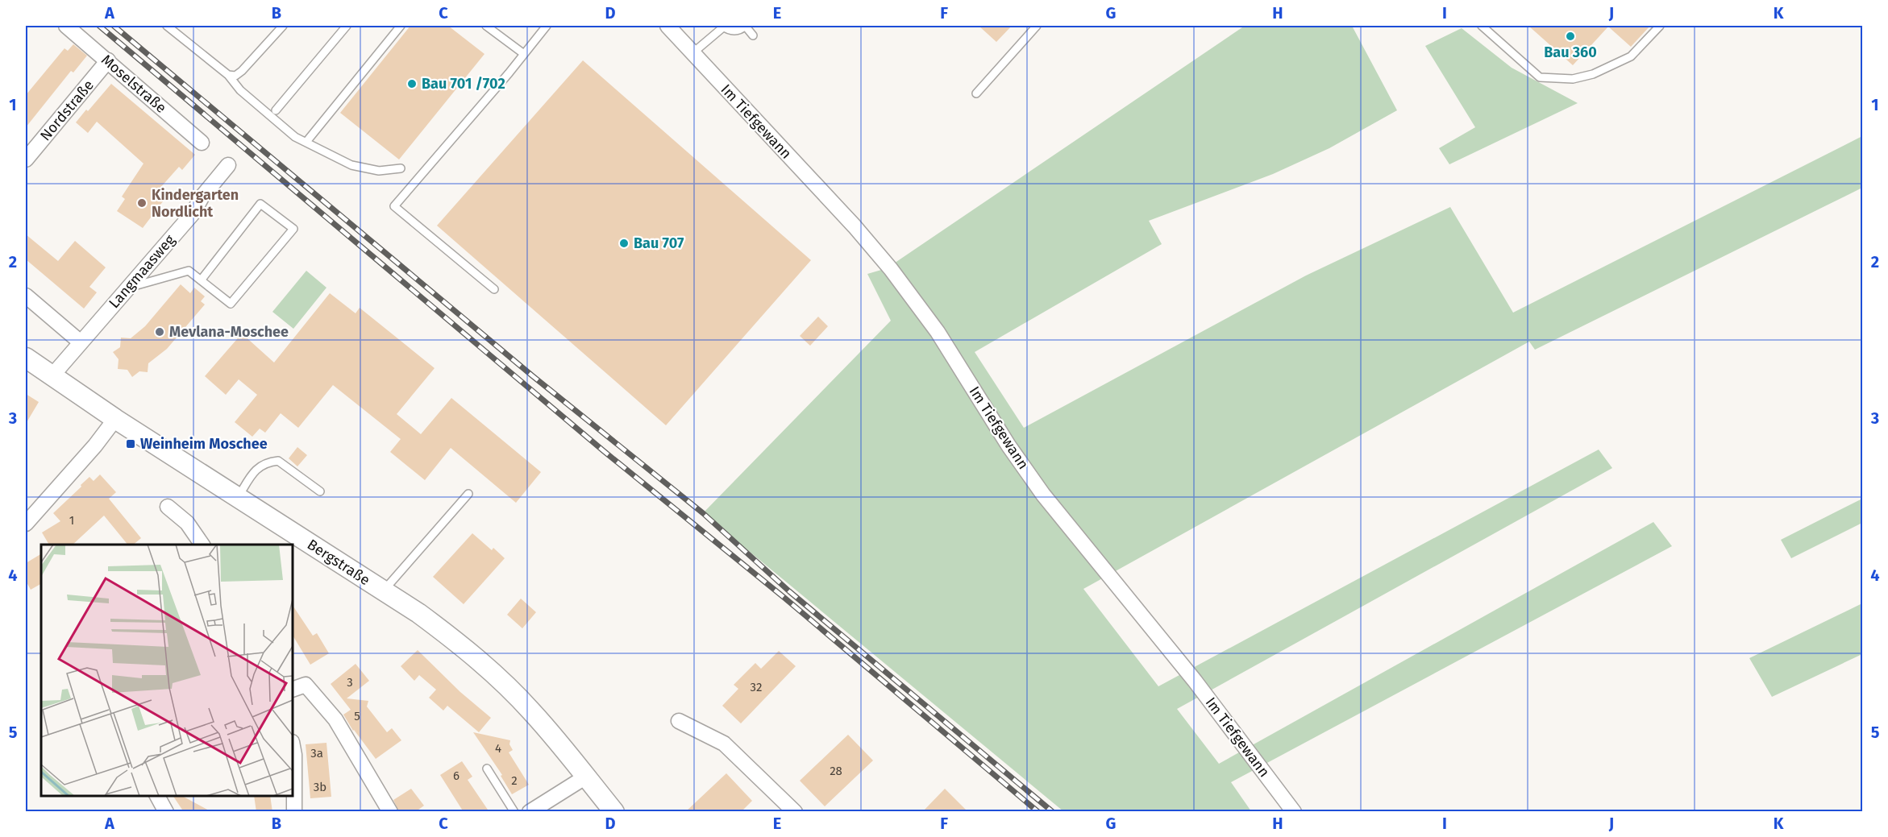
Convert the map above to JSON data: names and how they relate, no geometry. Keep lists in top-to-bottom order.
{
  "streets": {
    "main road": ["Bergstraße"],
    "street": [
      "Moselstraße",
      "Nordstraße",
      "Im Tiefgewann",
      "Langmaasweg"
    ]
  },
  "crossings": [
    ["Moselstraße", "Nordstraße"],
    ["Langmaasweg", "Bergstraße"]
  ],
  "places": {
    "other": [
      "Bau 360",
      "Bau 701 /702",
      "Kindergarten Nordlicht",
      "Bau 707",
      "Mevlana-Moschee"
    ],
    "transit": ["Weinheim Moschee"]
  },
  "house_numbers": [
    "1",
    "3",
    "32",
    "5",
    "4",
    "3a",
    "28",
    "6",
    "2",
    "3b"
  ],
  "grid": {
    "columns": [
      "A",
      "B",
      "C",
      "D",
      "E",
      "F",
      "G",
      "H",
      "I",
      "J",
      "K"
    ],
    "rows": [
      "1",
      "2",
      "3",
      "4",
      "5"
    ]
  }
}
